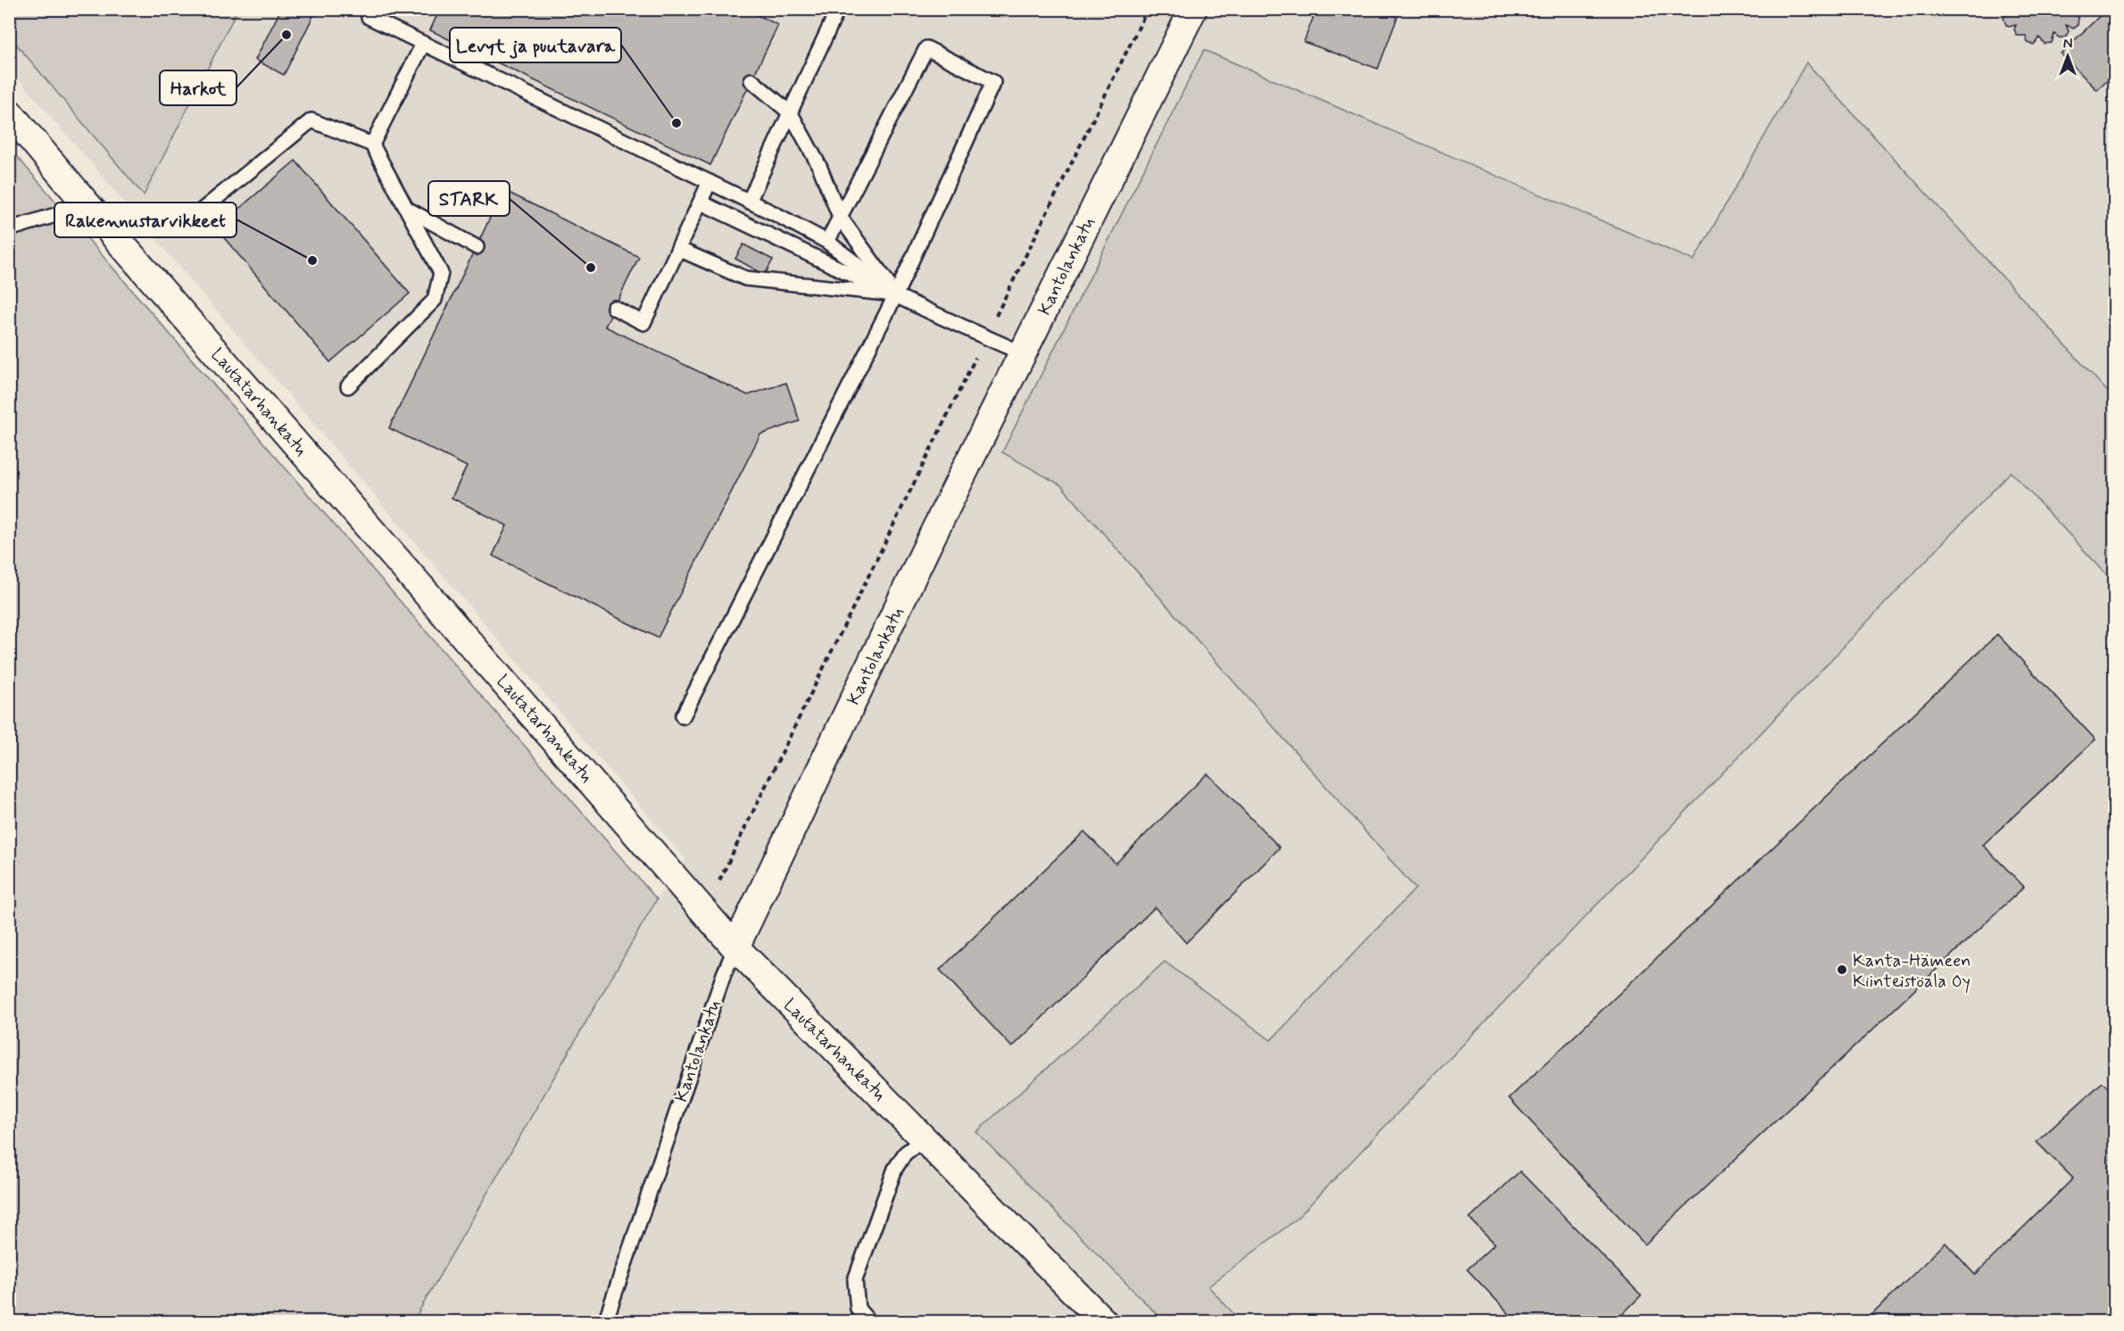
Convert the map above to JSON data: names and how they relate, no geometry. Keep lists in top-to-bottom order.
{
  "streets": {
    "street": ["Kantolankatu", "Lautatarhankatu"]
  },
  "crossings": [
    ["Kantolankatu", "Lautatarhankatu"]
  ],
  "places": [
    "Harkot",
    "Levyt ja puutavara",
    "Rakennustarvikkeet",
    "STARK",
    "Kanta-Hämeen Kiinteistöala Oy"
  ],
  "north": "top"
}
